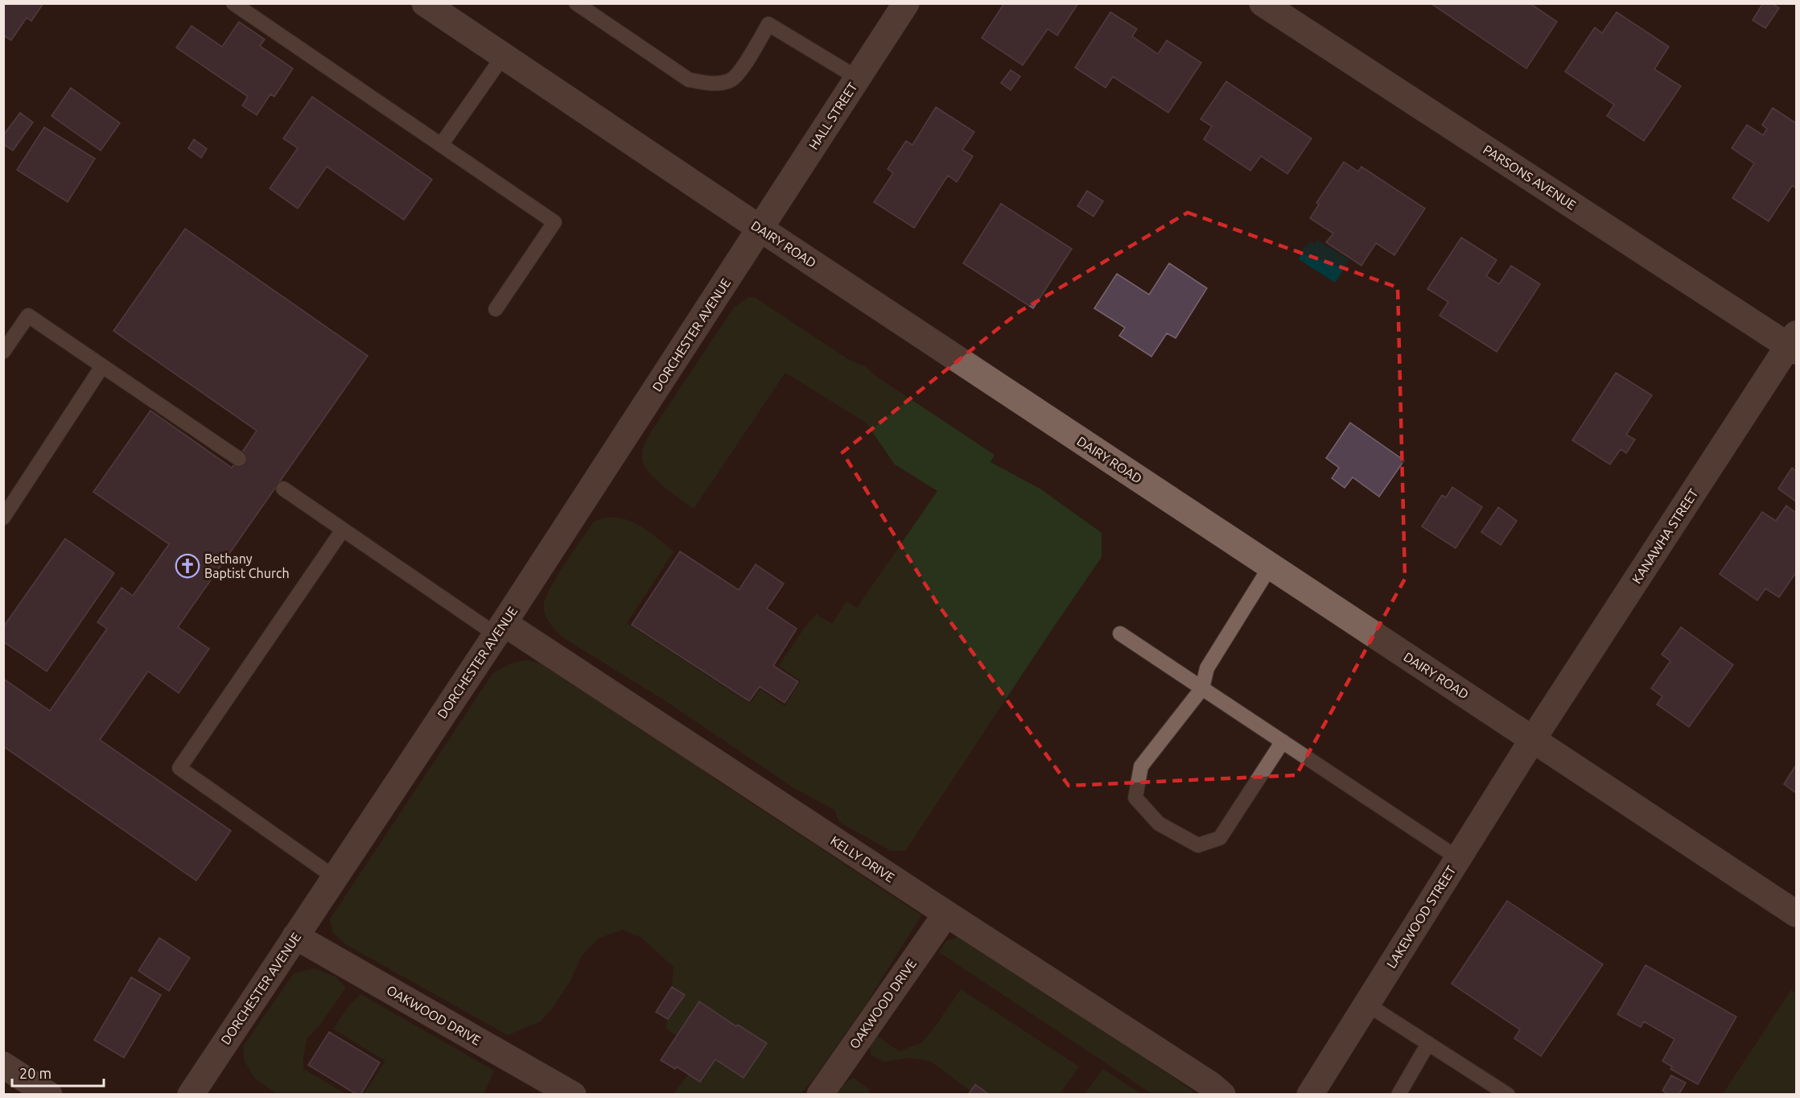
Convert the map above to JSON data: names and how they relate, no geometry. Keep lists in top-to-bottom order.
{
  "streets": {
    "street": [
      "HALL STREET",
      "PARSONS AVENUE",
      "DAIRY ROAD",
      "DORCHESTER AVENUE",
      "KANAWHA STREET",
      "KELLY DRIVE",
      "LAKEWOOD STREET",
      "OAKWOOD DRIVE"
    ]
  },
  "crossings": [
    ["HALL STREET", "DAIRY ROAD"],
    ["HALL STREET", "DORCHESTER AVENUE"],
    ["PARSONS AVENUE", "KANAWHA STREET"],
    ["DAIRY ROAD", "DORCHESTER AVENUE"],
    ["DAIRY ROAD", "KANAWHA STREET"],
    ["DAIRY ROAD", "LAKEWOOD STREET"],
    ["DORCHESTER AVENUE", "KELLY DRIVE"],
    ["DORCHESTER AVENUE", "OAKWOOD DRIVE"],
    ["KANAWHA STREET", "LAKEWOOD STREET"],
    ["KELLY DRIVE", "OAKWOOD DRIVE"]
  ],
  "places": {
    "church": ["Bethany Baptist Church"]
  },
  "scale_bar": "20 m"
}
